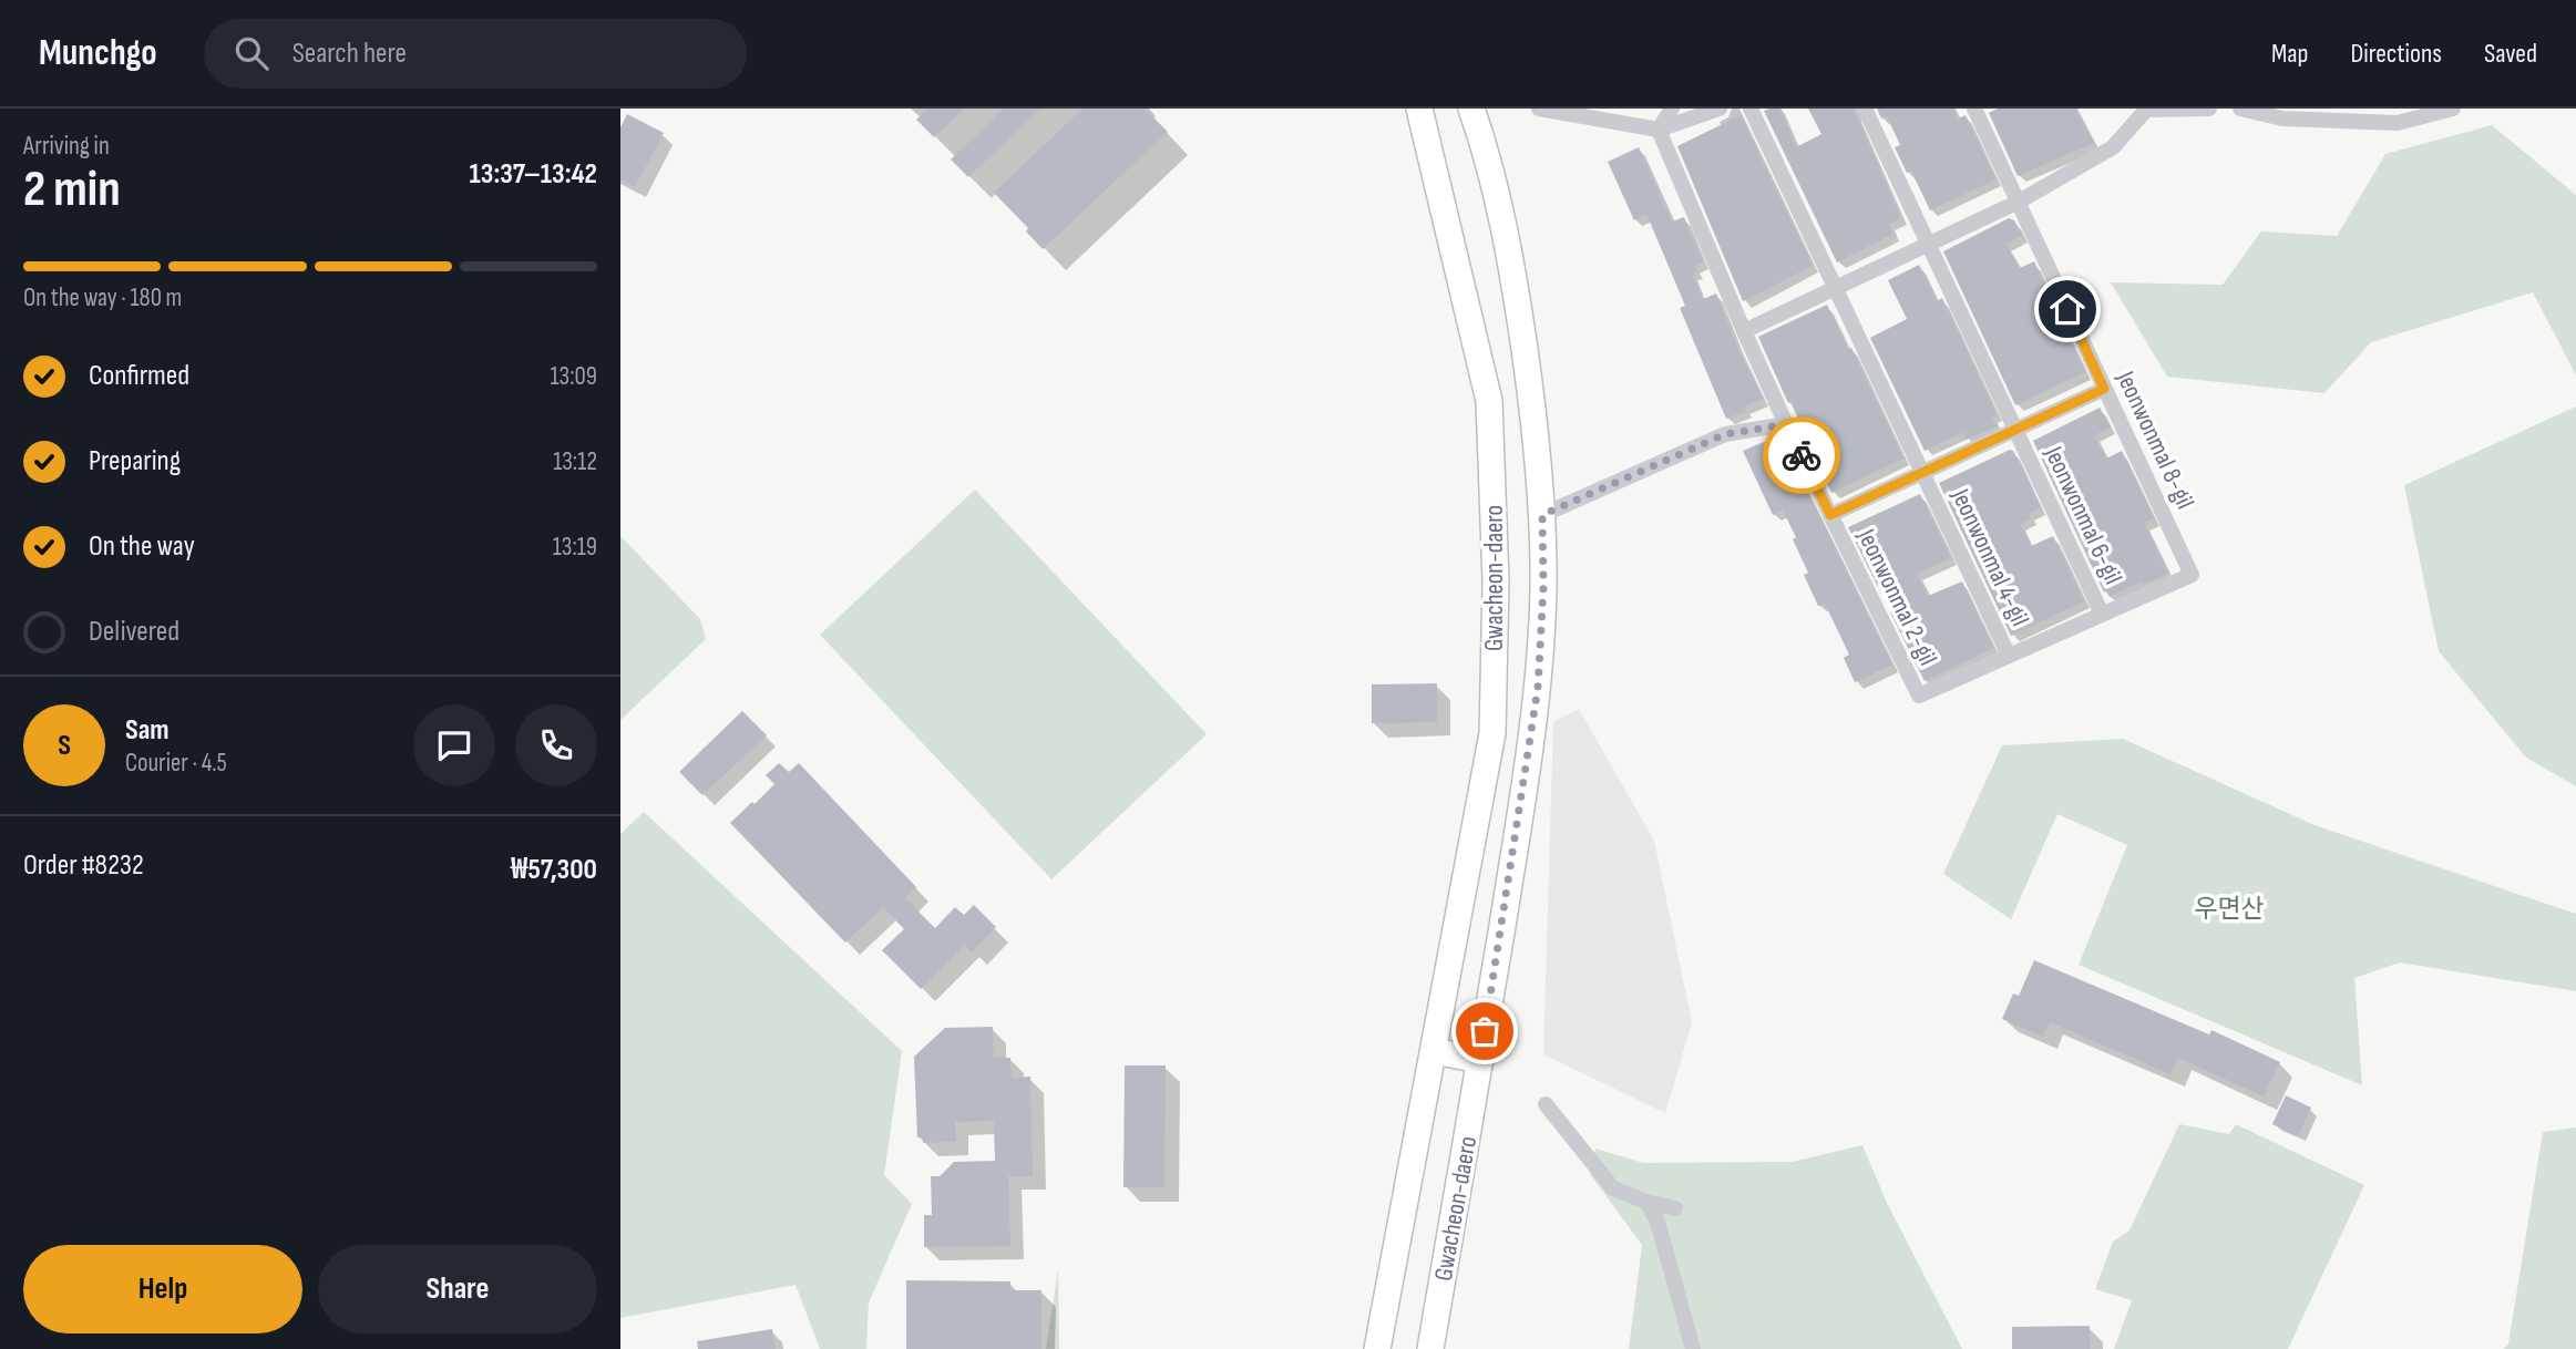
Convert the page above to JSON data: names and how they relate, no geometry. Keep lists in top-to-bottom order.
{
  "streets": {
    "main road": ["Gwacheon-daero"],
    "street": [
      "Jeonwonmal 8-gil",
      "Jeonwonmal 6-gil",
      "Jeonwonmal 4-gil",
      "Jeonwonmal 2-gil"
    ]
  },
  "crossings": [
    ["Jeonwonmal 8-gil", "Jeonwonmal 6-gil"],
    ["Jeonwonmal 6-gil", "Jeonwonmal 4-gil"],
    ["Jeonwonmal 4-gil", "Jeonwonmal 2-gil"],
    ["Gwacheon-daero", "Jeonwonmal 2-gil"]
  ],
  "parks": ["우면산"],
  "page": {
    "header": "Munchgo",
    "search": "Search here",
    "nav": ["Map", "Directions", "Saved"],
    "heading": ["2 min", "Arriving in", "13:37–13:42"],
    "panel": [
      "Sam",
      "Courier · 4.5",
      "Order #8232",
      "₩57,300"
    ],
    "bar": "On the way · 180 m",
    "list": [
      ["Confirmed", "13:09"],
      ["Preparing", "13:12"],
      ["On the way", "13:19"],
      "Delivered"
    ],
    "round": "S",
    "buttons": ["Help", "Share"]
  }
}
